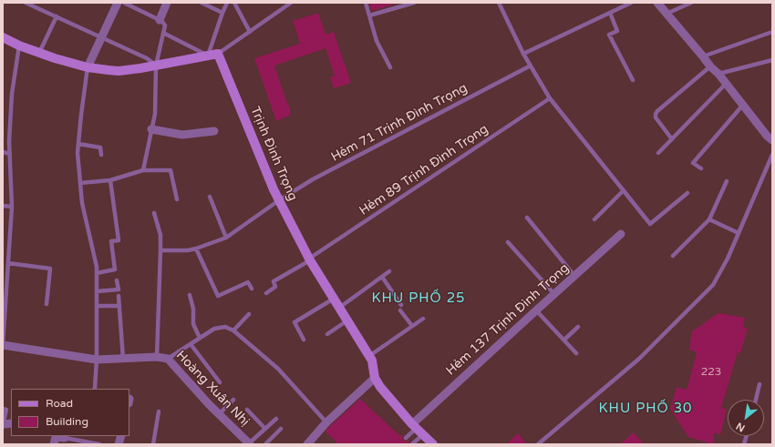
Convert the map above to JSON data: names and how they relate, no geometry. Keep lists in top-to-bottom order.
{
  "streets": {
    "street": ["Trịnh Đình Trọng", "Hẻm 137 Trịnh Đình Trọng", "Hoàng Xuân Nhị"],
    "lane": ["Hẻm 71 Trịnh Đình Trọng", "Hẻm 89 Trịnh Đình Trọng"]
  },
  "crossings": [
    ["Hẻm 71 Trịnh Đình Trọng", "Trịnh Đình Trọng"],
    ["Trịnh Đình Trọng", "Hẻm 89 Trịnh Đình Trọng"],
    ["Trịnh Đình Trọng", "Hẻm 137 Trịnh Đình Trọng"]
  ],
  "districts": ["KHU PHỐ 25", "KHU PHỐ 30"],
  "house_numbers": ["223"],
  "legend": ["Road", "Building"],
  "north": "bottom left"
}
